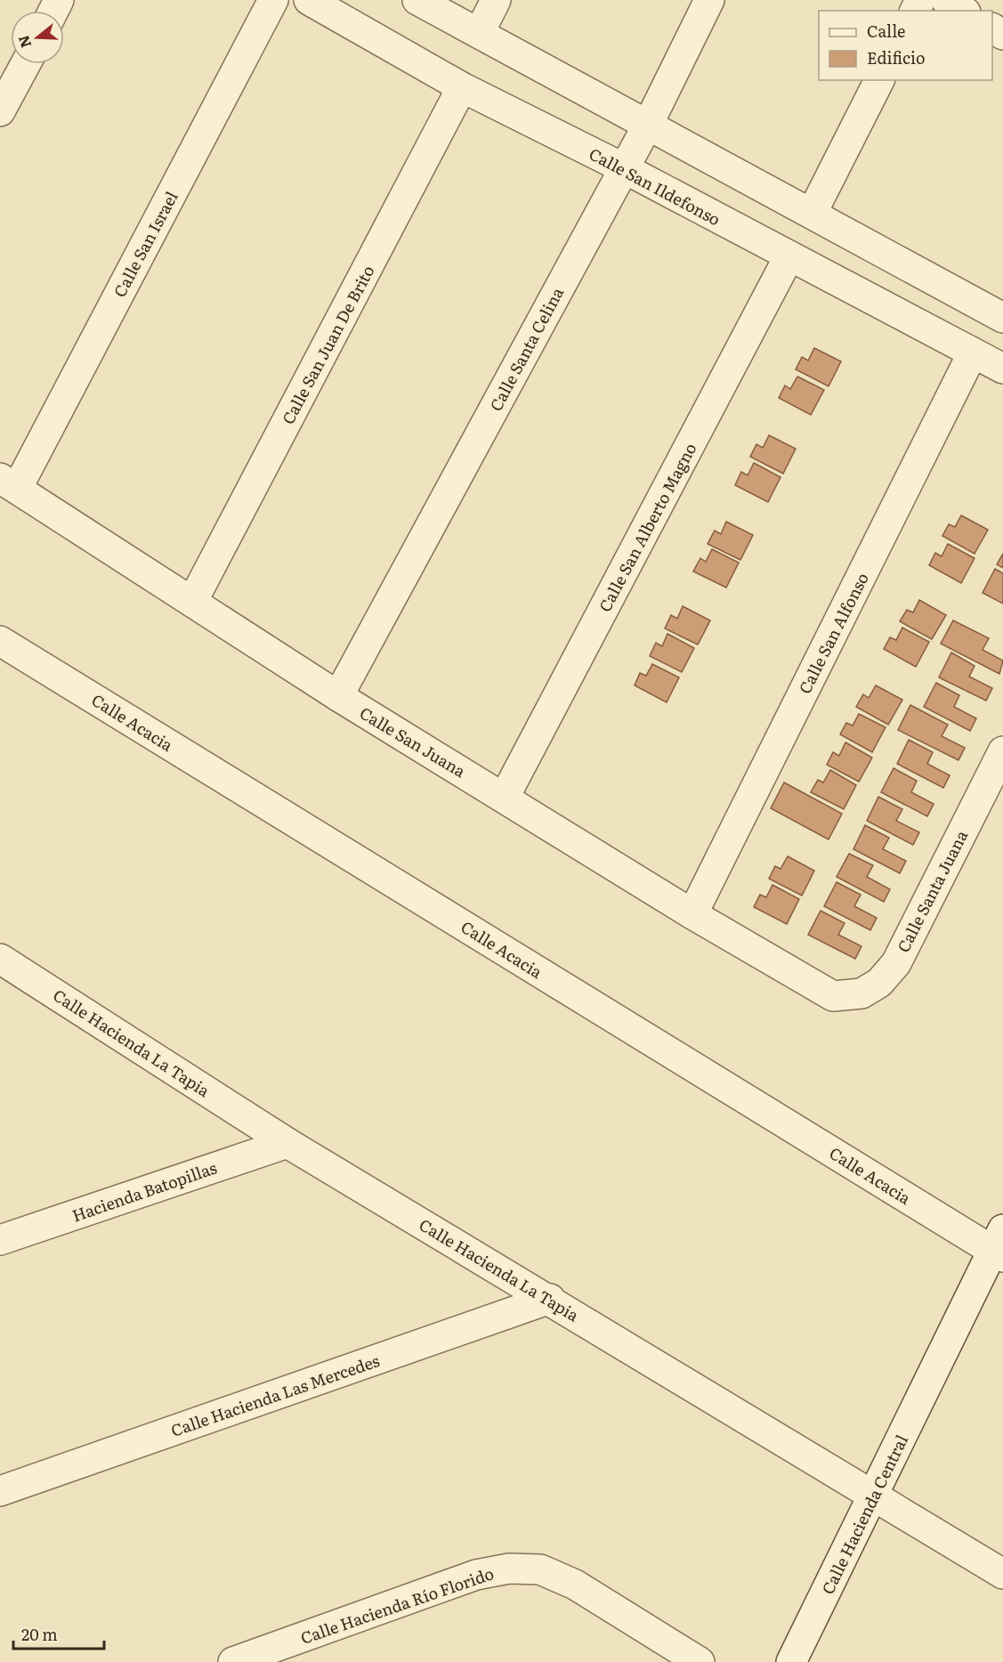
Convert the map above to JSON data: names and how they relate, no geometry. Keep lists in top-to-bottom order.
{
  "streets": {
    "street": [
      "Calle San Ildefonso",
      "Calle San Israel",
      "Calle San Juan De Brito",
      "Calle Santa Celina",
      "Calle San Alberto Magno",
      "Calle San Alfonso",
      "Calle Acacia",
      "Calle San Juana",
      "Calle Santa Juana",
      "Calle Hacienda La Tapia",
      "Hacienda Batopillas",
      "Calle Hacienda Las Mercedes",
      "Calle Hacienda Central",
      "Calle Hacienda Río Florido"
    ]
  },
  "crossings": [
    ["Calle San Ildefonso", "Calle San Juan De Brito"],
    ["Calle San Ildefonso", "Calle Santa Celina"],
    ["Calle San Ildefonso", "Calle San Alberto Magno"],
    ["Calle San Ildefonso", "Calle San Alfonso"],
    ["Calle San Israel", "Calle San Juana"],
    ["Calle San Juan De Brito", "Calle San Juana"],
    ["Calle Santa Celina", "Calle San Juana"],
    ["Calle San Alberto Magno", "Calle San Juana"],
    ["Calle San Alfonso", "Calle San Juana"],
    ["Calle Acacia", "Calle Hacienda Central"],
    ["Calle San Juana", "Calle Santa Juana"],
    ["Calle Hacienda La Tapia", "Hacienda Batopillas"],
    ["Calle Hacienda La Tapia", "Calle Hacienda Las Mercedes"],
    ["Calle Hacienda La Tapia", "Calle Hacienda Central"]
  ],
  "legend": ["Calle", "Edificio"],
  "scale_bar": "20 m",
  "north": "left"
}
